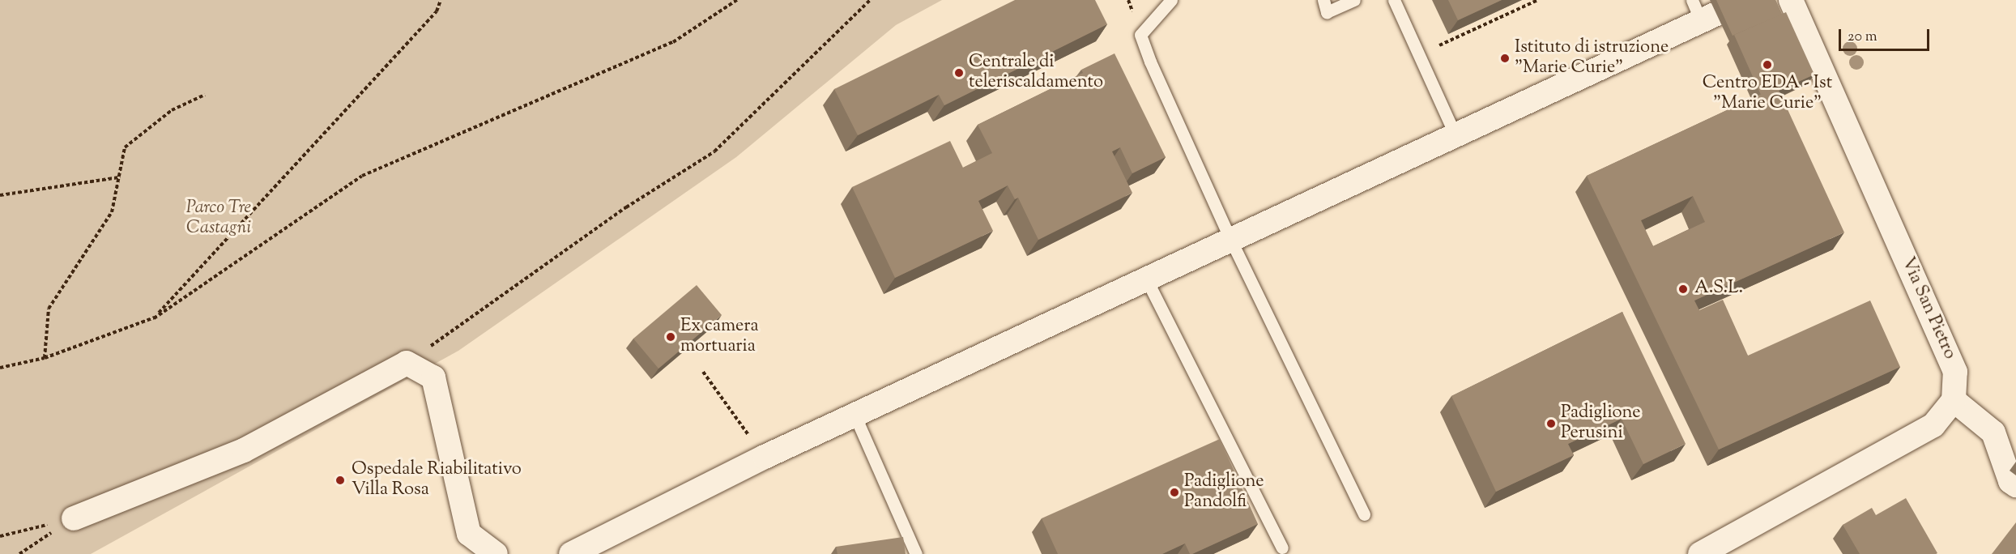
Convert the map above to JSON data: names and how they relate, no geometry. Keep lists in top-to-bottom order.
{
  "streets": {
    "street": ["Via San Pietro"]
  },
  "parks": ["Parco Tre Castagni"],
  "places": [
    "Istituto di istruzione \"Marie Curie\"",
    "Centro EDA - Ist \"Marie Curie\"",
    "Centrale di teleriscaldamento",
    "A.S.L.",
    "Ex camera mortuaria",
    "Padiglione Perusini",
    "Ospedale Riabilitativo Villa Rosa",
    "Padiglione Pandolfi"
  ],
  "scale_bar": "20 m"
}
